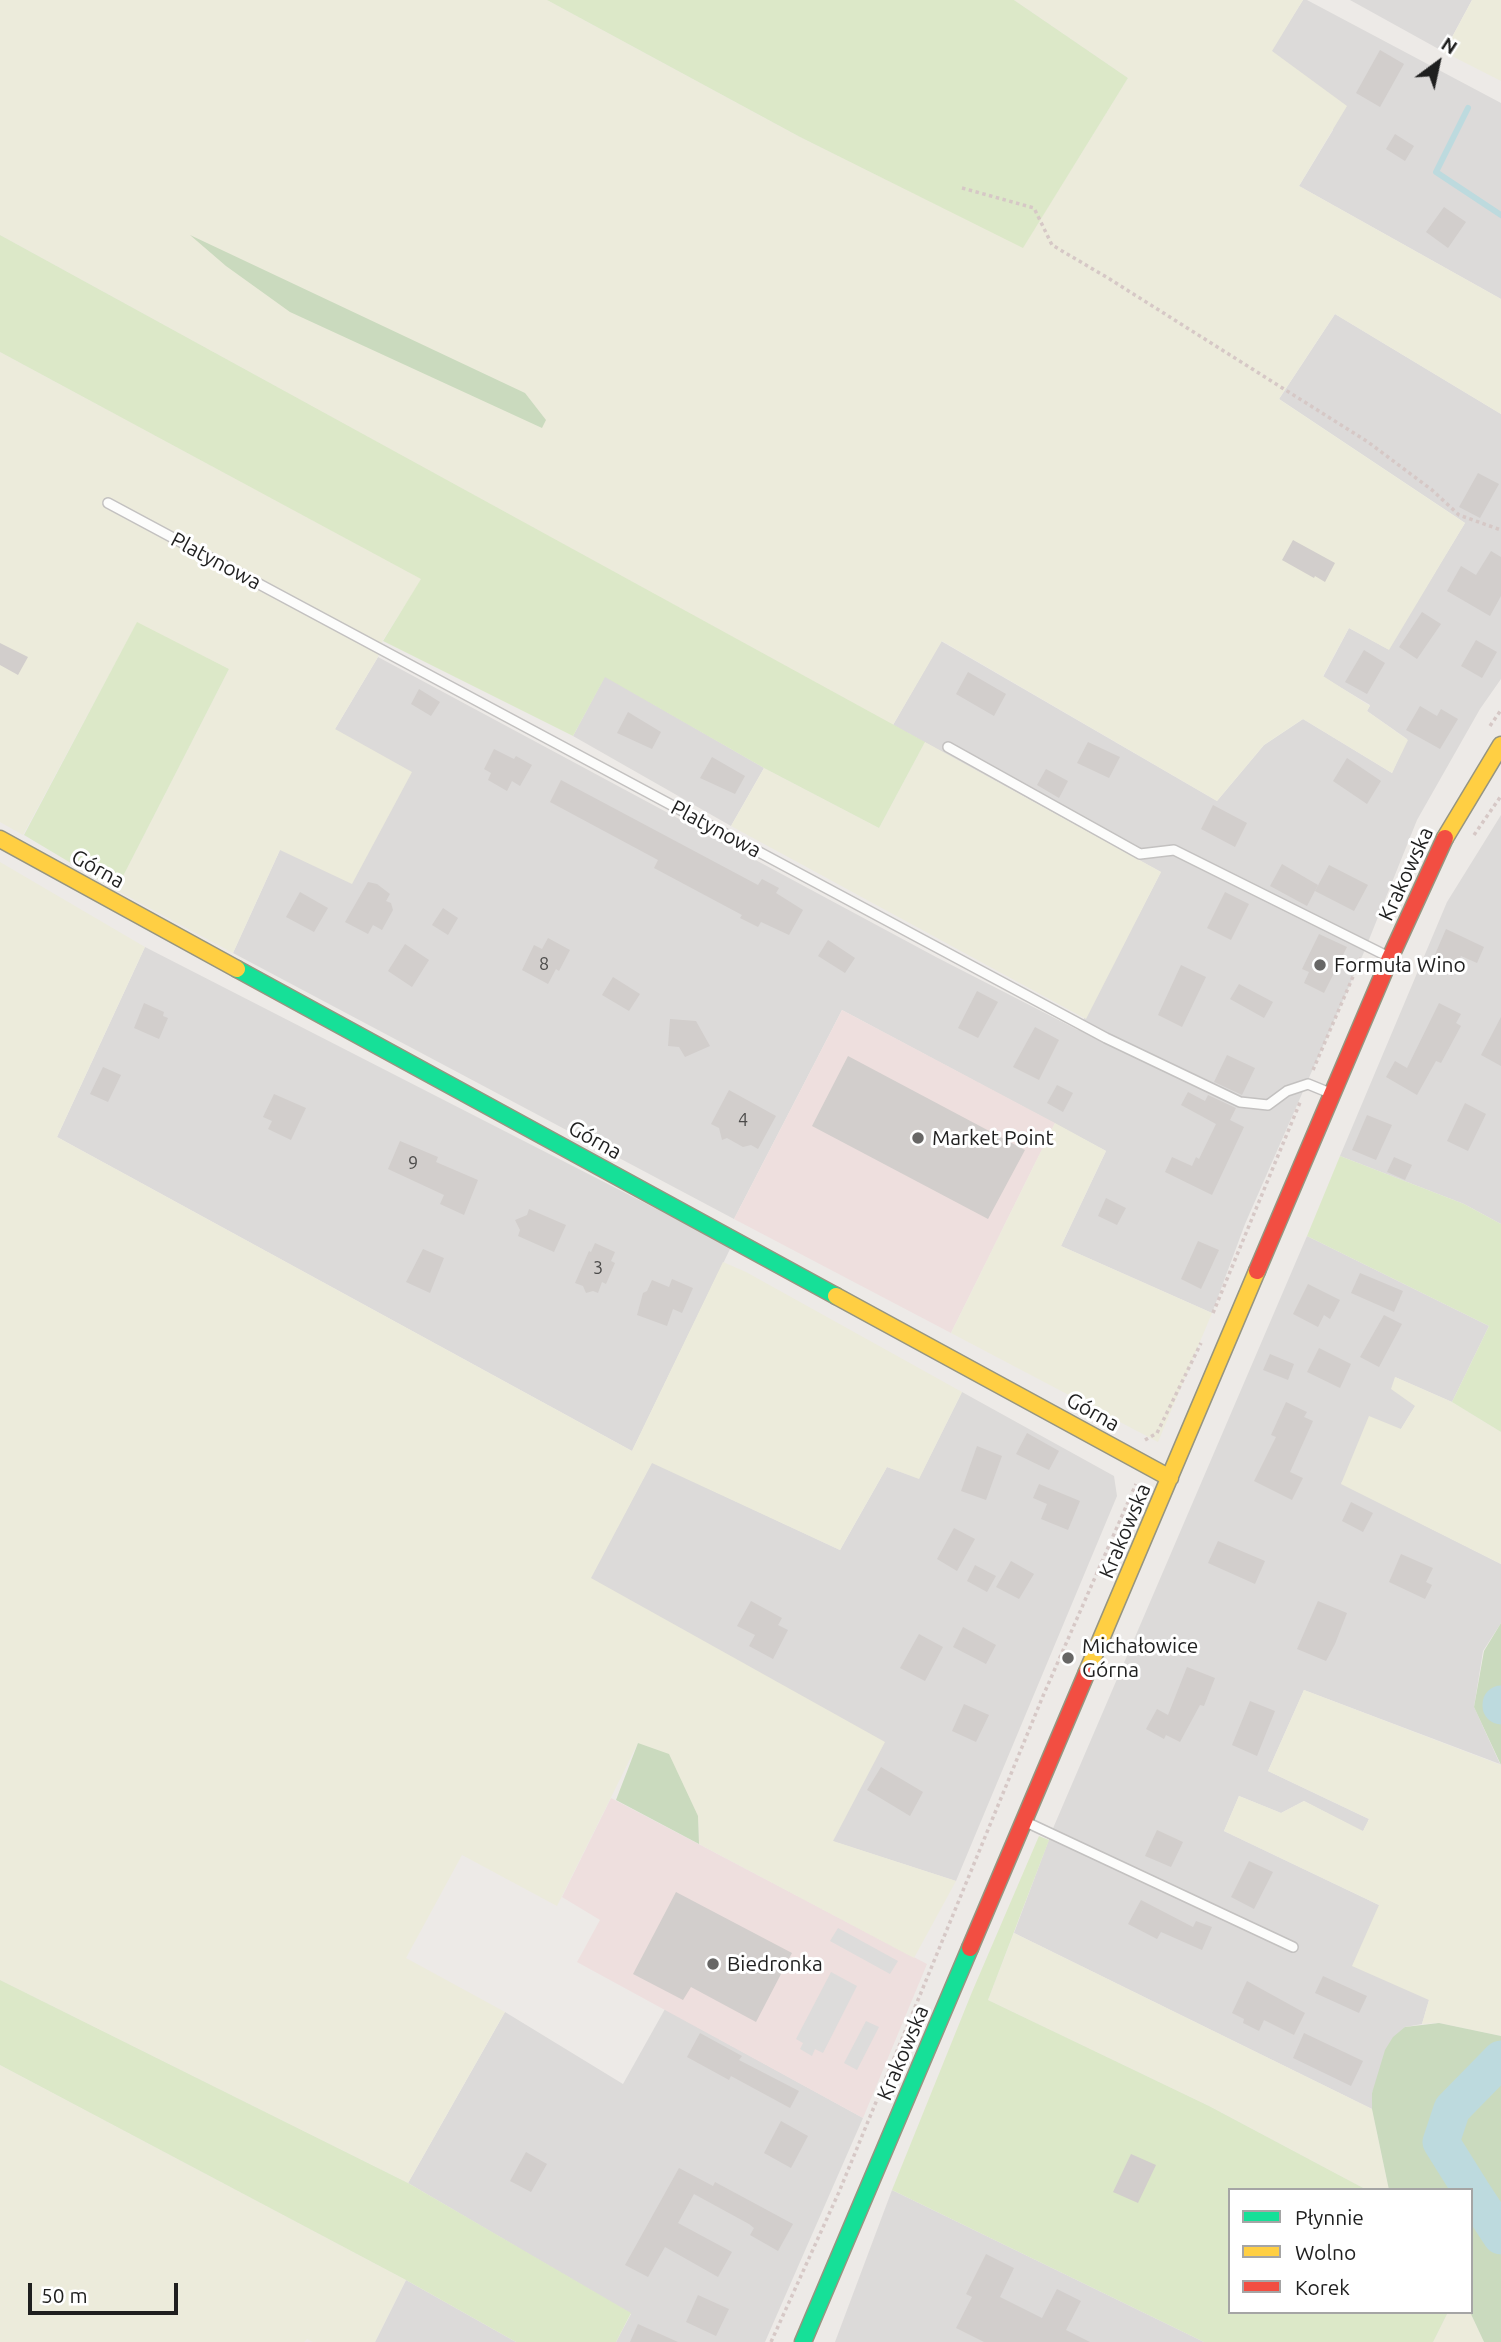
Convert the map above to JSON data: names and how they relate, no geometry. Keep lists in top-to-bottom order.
{
  "streets": {
    "main road": ["Górna", "Krakowska"],
    "lane": ["Platynowa"]
  },
  "crossings": [
    ["Górna", "Krakowska"]
  ],
  "places": [
    "Formuła Wino",
    "Market Point",
    "Michałowice Górna",
    "Biedronka"
  ],
  "house_numbers": [
    "8",
    "4",
    "9",
    "3"
  ],
  "legend": ["Płynnie", "Wolno", "Korek"],
  "scale_bar": "50 m",
  "north": "top right"
}
